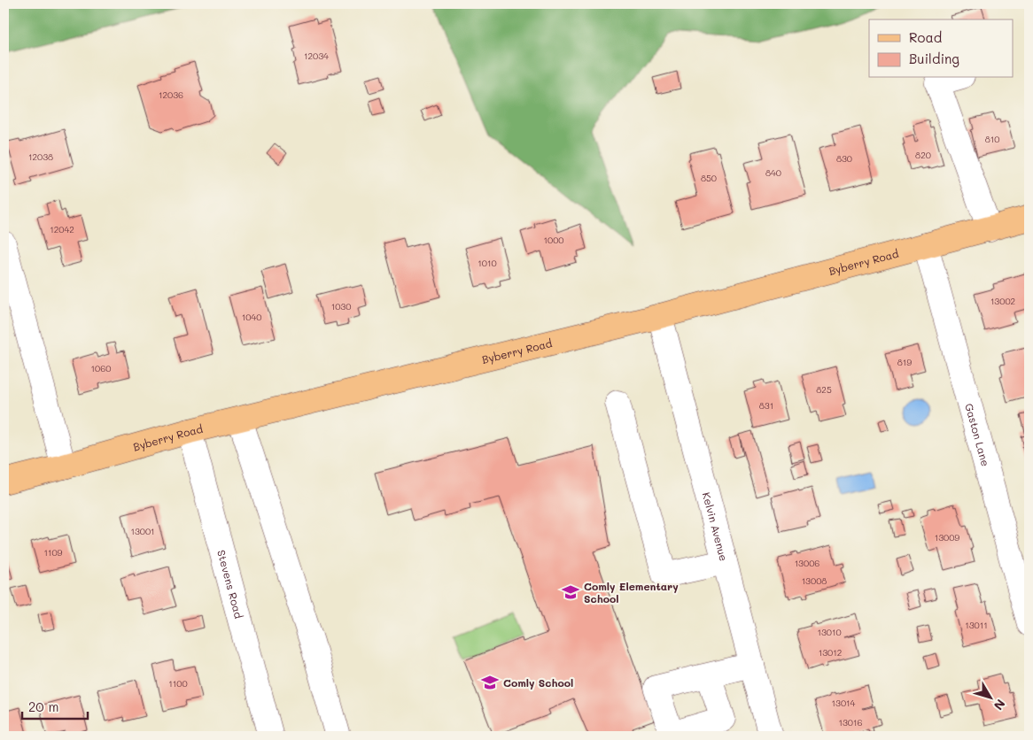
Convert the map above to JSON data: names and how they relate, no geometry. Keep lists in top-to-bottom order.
{
  "streets": {
    "main road": ["Byberry Road"],
    "street": ["Gaston Lane", "Kelvin Avenue", "Stevens Road"]
  },
  "crossings": [
    ["Byberry Road", "Gaston Lane"],
    ["Byberry Road", "Kelvin Avenue"],
    ["Byberry Road", "Stevens Road"]
  ],
  "places": {
    "school or university": ["Comly Elementary School", "Comly School"]
  },
  "house_numbers": [
    "12034",
    "12036",
    "810",
    "820",
    "12038",
    "830",
    "840",
    "850",
    "12042",
    "1000",
    "1010",
    "13002",
    "1030",
    "1040",
    "819",
    "1060",
    "825",
    "831",
    "13001",
    "13009",
    "1109",
    "13006",
    "13008",
    "13011",
    "13010",
    "13012",
    "1100",
    "13014",
    "13016"
  ],
  "legend": ["Road", "Building"],
  "scale_bar": "20 m",
  "north": "bottom right"
}
